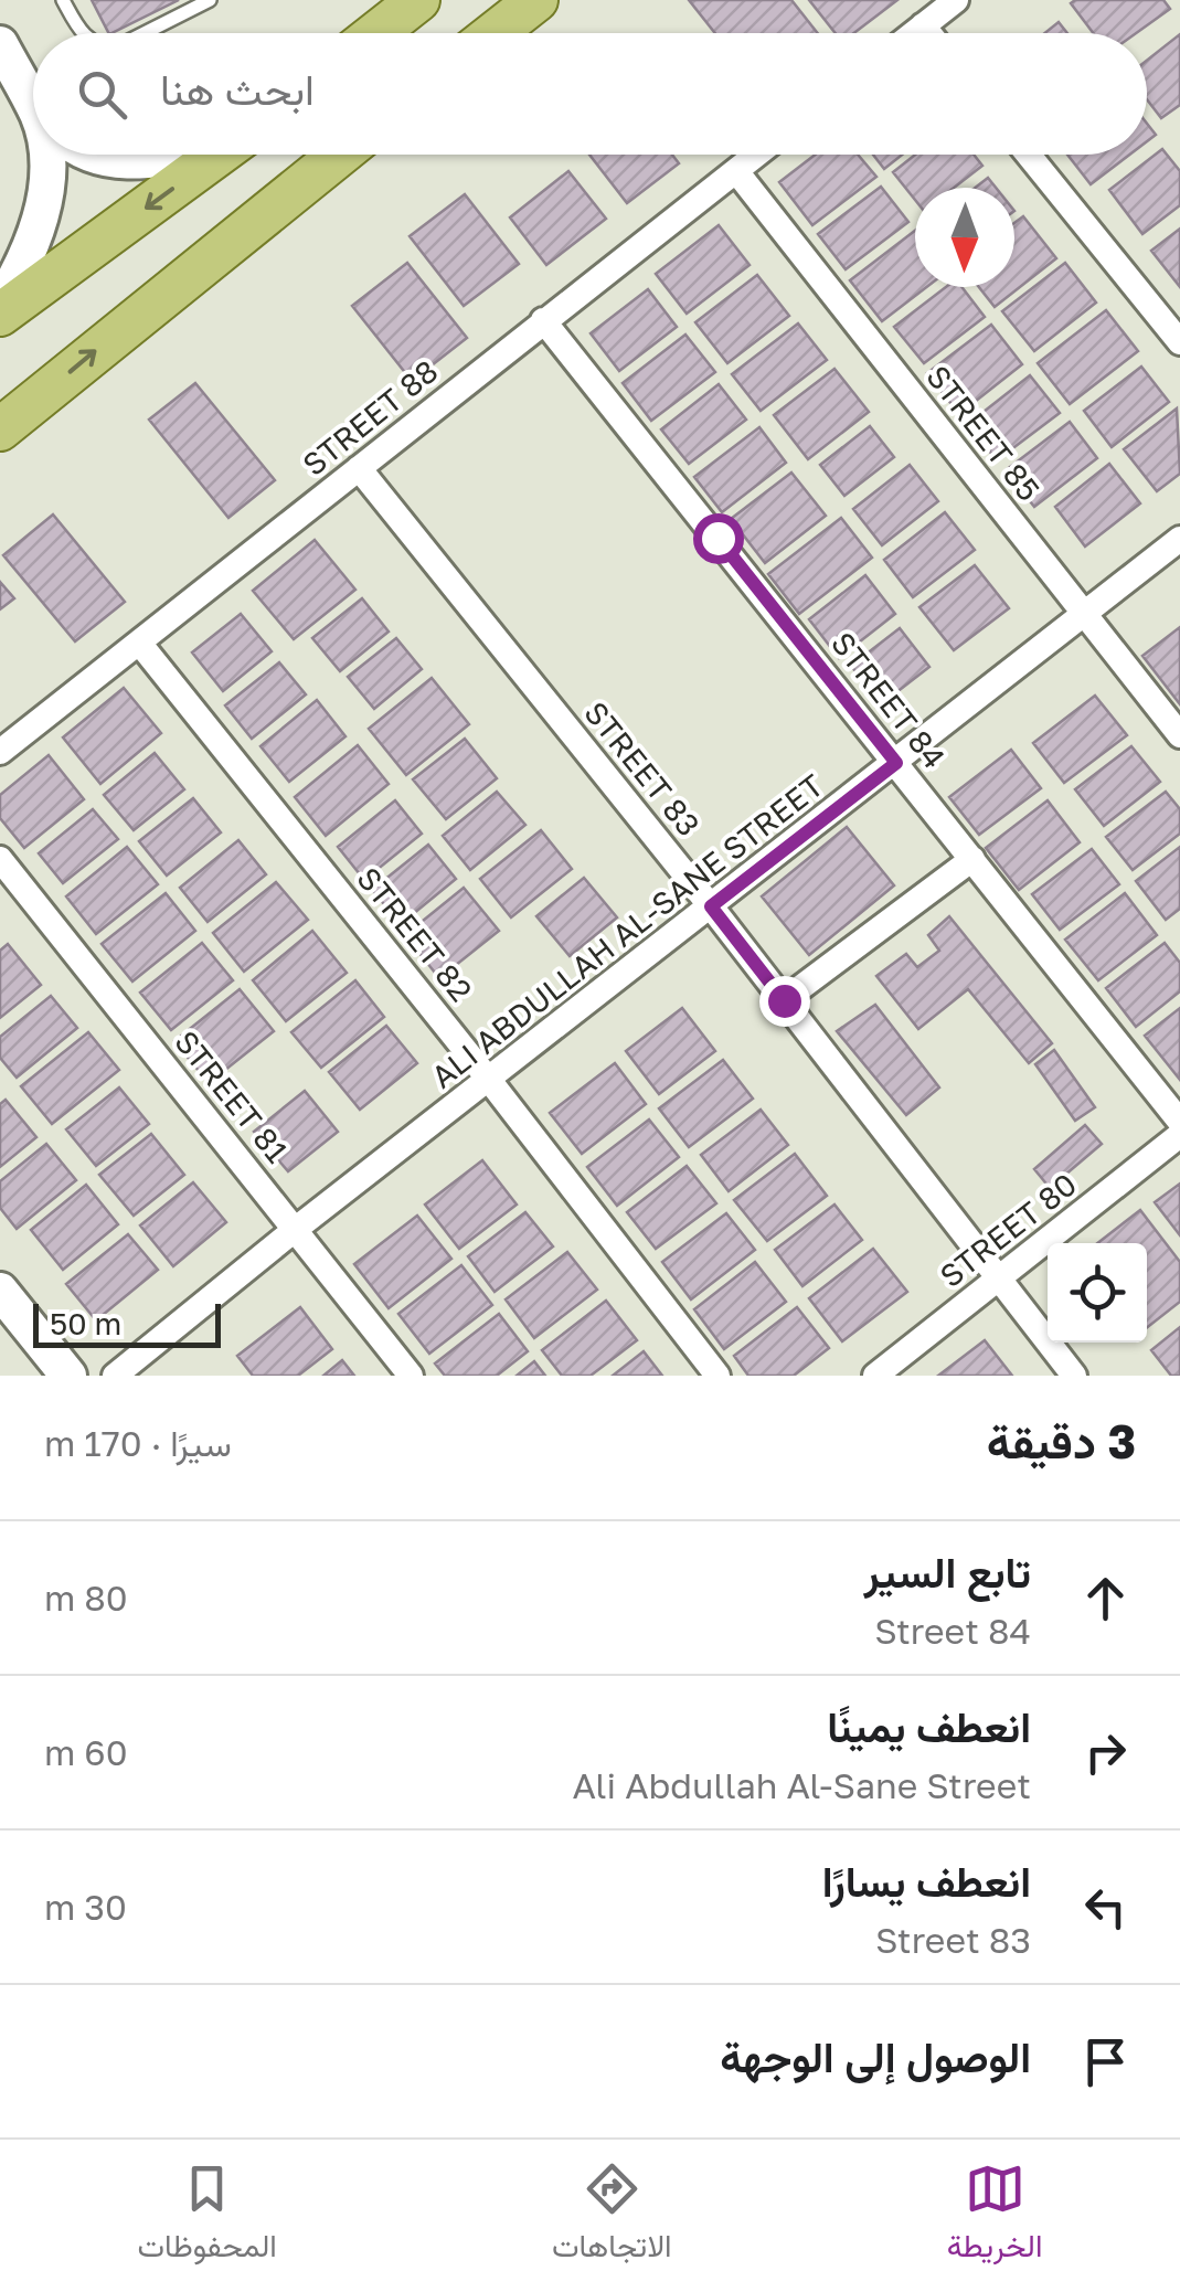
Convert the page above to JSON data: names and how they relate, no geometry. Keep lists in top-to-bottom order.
{
  "streets": {
    "street": [
      "STREET 88",
      "STREET 85",
      "STREET 84",
      "STREET 83",
      "ALI ABDULLAH AL-SANE STREET",
      "STREET 82",
      "STREET 81",
      "STREET 80"
    ]
  },
  "crossings": [
    ["STREET 88", "STREET 85"],
    ["STREET 88", "STREET 84"],
    ["STREET 88", "STREET 83"],
    ["STREET 88", "STREET 82"],
    ["STREET 85", "ALI ABDULLAH AL-SANE STREET"],
    ["STREET 84", "ALI ABDULLAH AL-SANE STREET"],
    ["STREET 83", "ALI ABDULLAH AL-SANE STREET"],
    ["STREET 83", "STREET 80"],
    ["ALI ABDULLAH AL-SANE STREET", "STREET 82"],
    ["ALI ABDULLAH AL-SANE STREET", "STREET 81"]
  ],
  "scale_bar": "50 m",
  "north": "bottom",
  "page": {
    "search": "ابحث هنا",
    "scale": "50 m",
    "heading": ["3 دقيقة", "سيرًا · 170 m"],
    "list": [
      ["تابع السير", "Street 84", "80 m"],
      ["انعطف يمينًا", "Ali Abdullah Al-Sane Street", "60 m"],
      ["انعطف يسارًا", "Street 83", "30 m"],
      "الوصول إلى الوجهة"
    ],
    "nav": ["الخريطة", "الاتجاهات", "المحفوظات"]
  }
}
